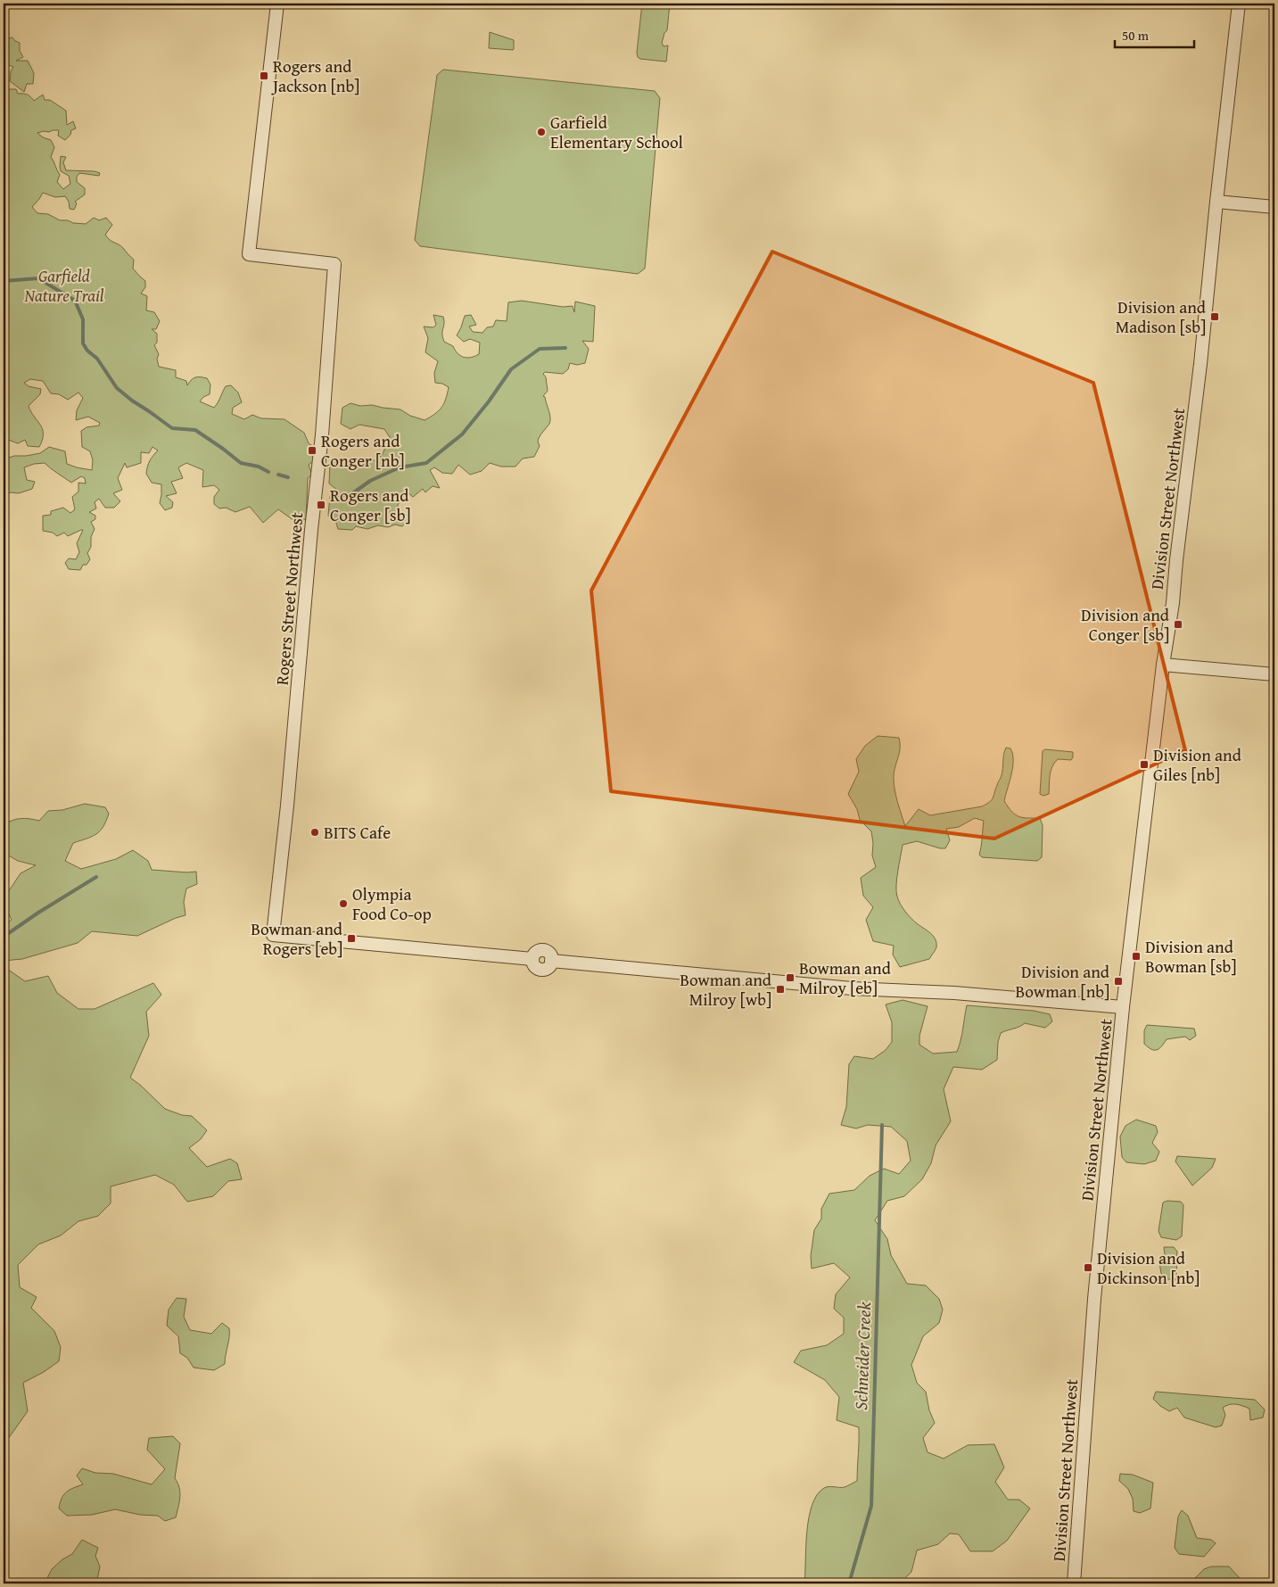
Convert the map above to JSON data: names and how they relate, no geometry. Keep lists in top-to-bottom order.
{
  "streets": {
    "street": ["Division Street Northwest", "Rogers Street Northwest"]
  },
  "crossings": [
    ["Division Street Northwest", "Rogers Street Northwest"]
  ],
  "water": ["Schneider Creek"],
  "parks": ["Garfield Nature Trail"],
  "places": {
    "transit": [
      "Rogers and Jackson [nb]",
      "Division and Madison [sb]",
      "Rogers and Conger [nb]",
      "Rogers and Conger [sb]",
      "Division and Conger [sb]",
      "Division and Giles [nb]",
      "Bowman and Rogers [eb]",
      "Division and Bowman [sb]",
      "Bowman and Milroy [eb]",
      "Division and Bowman [nb]",
      "Bowman and Milroy [wb]",
      "Division and Dickinson [nb]"
    ],
    "other": ["Garfield Elementary School", "BITS Cafe", "Olympia Food Co-op"]
  },
  "scale_bar": "50 m"
}
